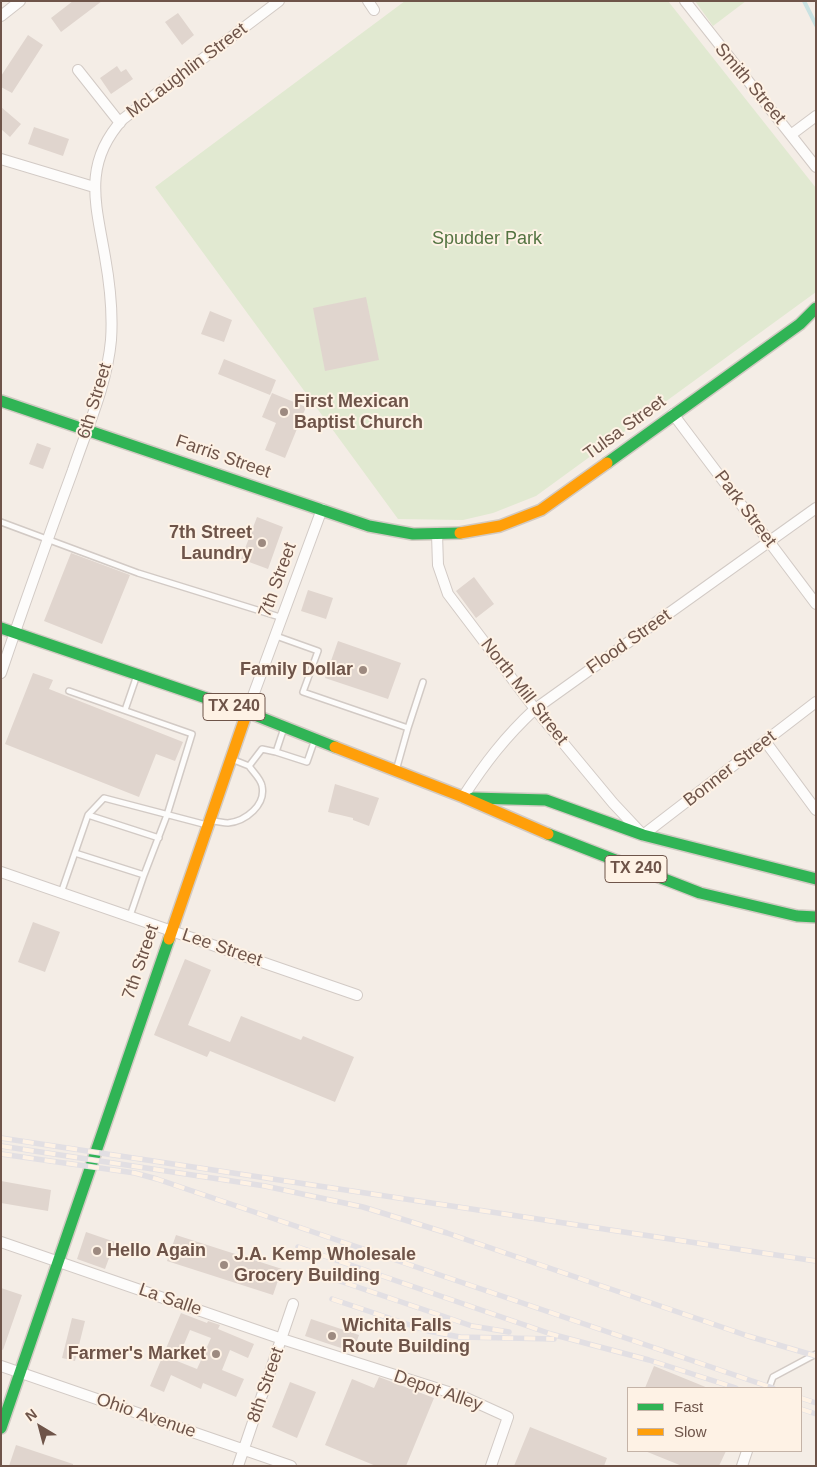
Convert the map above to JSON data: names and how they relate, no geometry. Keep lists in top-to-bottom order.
{
  "streets": {
    "street": [
      "McLaughlin Street",
      "Smith Street",
      "6th Street",
      "Tulsa Street",
      "Farris Street",
      "Park Street",
      "7th Street",
      "Flood Street",
      "North Mill Street",
      "TX 240",
      "Bonner Street",
      "Lee Street",
      "La Salle",
      "8th Street",
      "Depot Alley",
      "Ohio Avenue"
    ]
  },
  "crossings": [
    ["McLaughlin Street", "6th Street"],
    ["6th Street", "Farris Street"],
    ["6th Street", "TX 240"],
    ["Tulsa Street", "Farris Street"],
    ["Tulsa Street", "Park Street"],
    ["Tulsa Street", "North Mill Street"],
    ["Farris Street", "7th Street"],
    ["Farris Street", "North Mill Street"],
    ["Park Street", "Flood Street"],
    ["7th Street", "TX 240"],
    ["7th Street", "Lee Street"],
    ["7th Street", "La Salle"],
    ["7th Street", "Ohio Avenue"],
    ["Flood Street", "North Mill Street"],
    ["Flood Street", "TX 240"],
    ["North Mill Street", "TX 240"],
    ["North Mill Street", "Bonner Street"],
    ["TX 240", "Bonner Street"],
    ["La Salle", "8th Street"],
    ["La Salle", "Depot Alley"],
    ["8th Street", "Depot Alley"],
    ["8th Street", "Ohio Avenue"]
  ],
  "parks": ["Spudder Park"],
  "places": [
    "First Mexican Baptist Church",
    "7th Street Laundry",
    "Family Dollar",
    "Hello Again",
    "J.A. Kemp Wholesale Grocery Building",
    "Wichita Falls Route Building",
    "Farmer's Market"
  ],
  "legend": ["Fast", "Slow"],
  "north": "top left"
}
